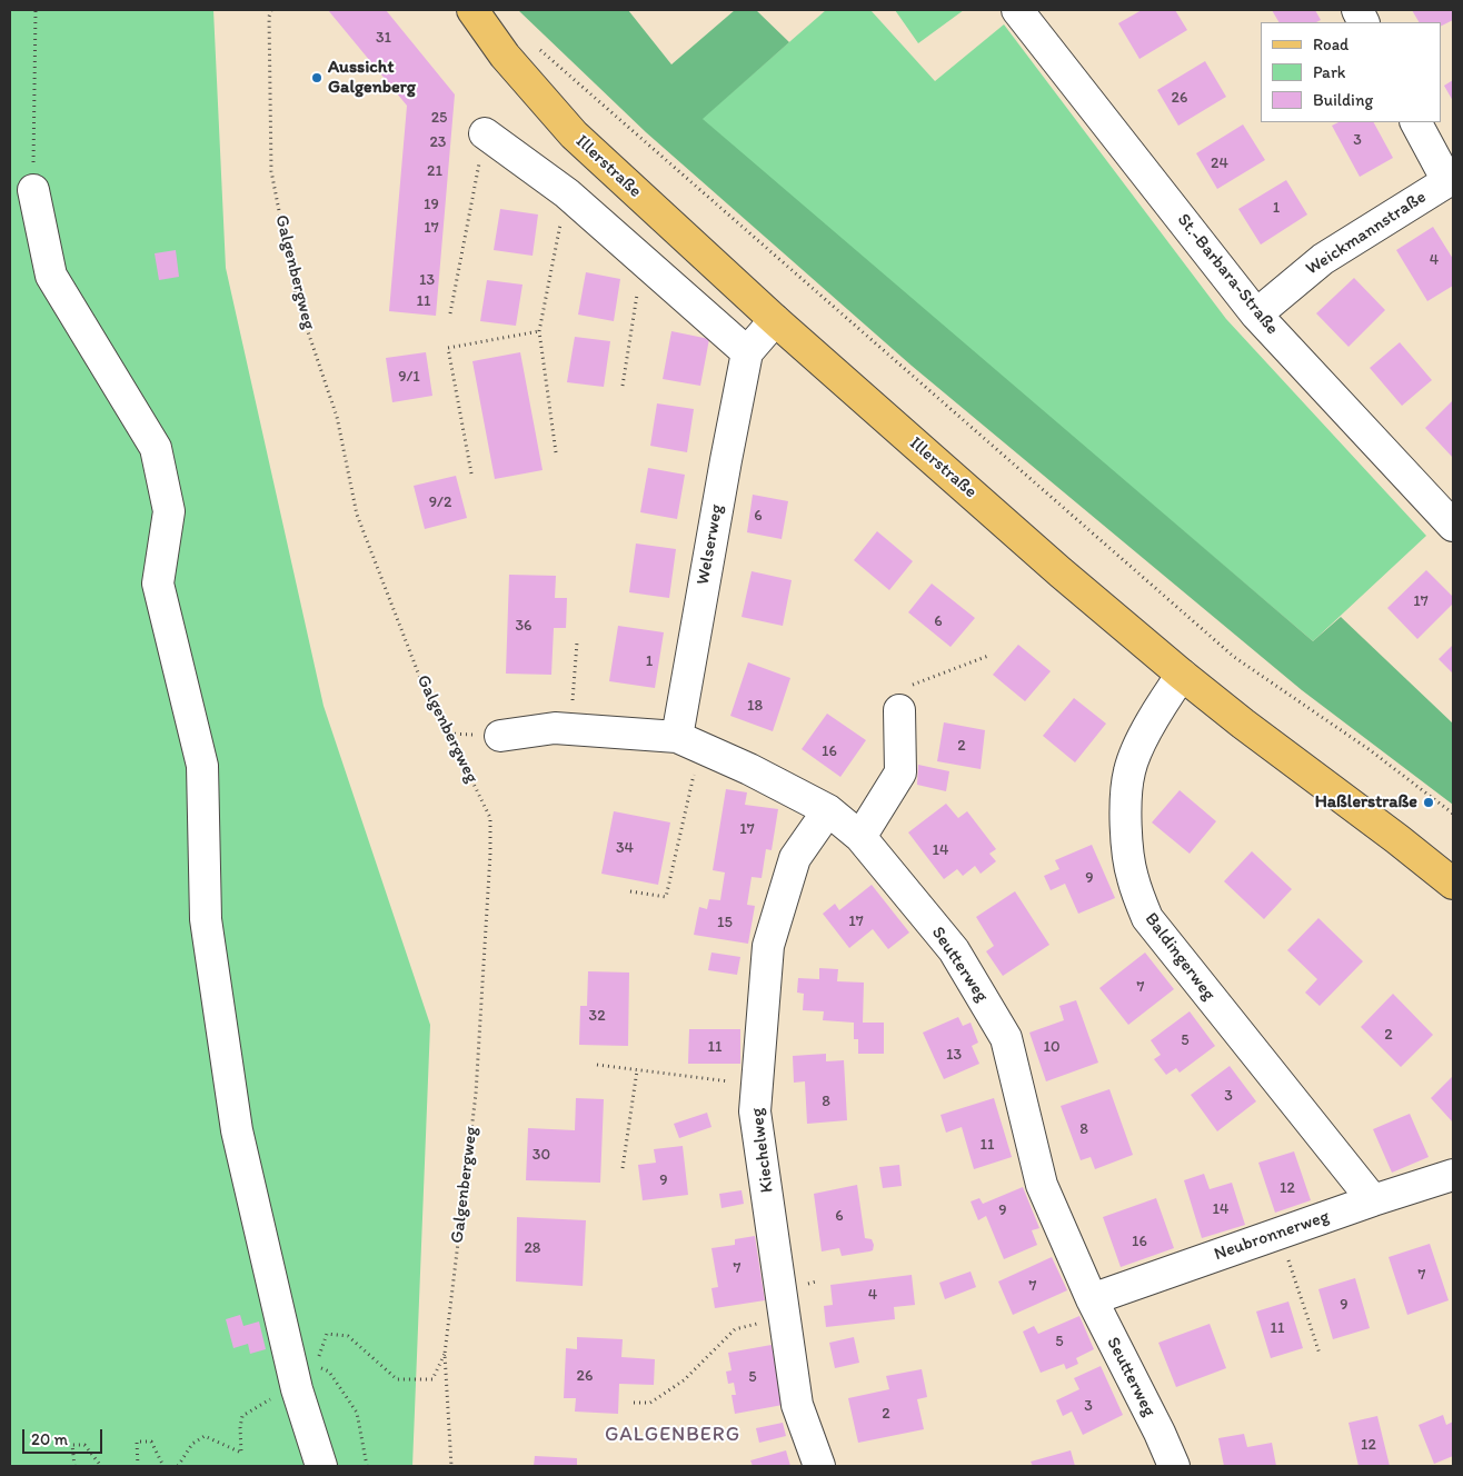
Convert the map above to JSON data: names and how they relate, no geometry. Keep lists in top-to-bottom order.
{
  "streets": {
    "main road": ["Illerstraße"],
    "street": [
      "Weickmannstraße",
      "St.-Barbara-Straße",
      "Welserweg",
      "Baldingerweg",
      "Seutterweg",
      "Kiechelweg",
      "Neubronnerweg"
    ],
    "path": ["Galgenbergweg"]
  },
  "crossings": [
    ["Illerstraße", "Welserweg"],
    ["Illerstraße", "Baldingerweg"],
    ["Weickmannstraße", "St.-Barbara-Straße"],
    ["Welserweg", "Seutterweg"],
    ["Baldingerweg", "Neubronnerweg"],
    ["Seutterweg", "Kiechelweg"],
    ["Seutterweg", "Neubronnerweg"]
  ],
  "districts": ["GALGENBERG"],
  "places": ["Aussicht Galgenberg", "Haßlerstraße"],
  "house_numbers": [
    "31",
    "26",
    "25",
    "3",
    "23",
    "24",
    "21",
    "19",
    "1",
    "17",
    "4",
    "13",
    "11",
    "9/1",
    "9/2",
    "6",
    "17",
    "6",
    "36",
    "1",
    "18",
    "2",
    "16",
    "17",
    "34",
    "14",
    "9",
    "17",
    "15",
    "7",
    "32",
    "2",
    "5",
    "11",
    "10",
    "13",
    "3",
    "8",
    "8",
    "11",
    "30",
    "9",
    "12",
    "14",
    "9",
    "6",
    "16",
    "28",
    "7",
    "7",
    "7",
    "4",
    "9",
    "11",
    "5",
    "26",
    "5",
    "3",
    "2",
    "12"
  ],
  "legend": ["Road", "Park", "Building"],
  "scale_bar": "20 m"
}
